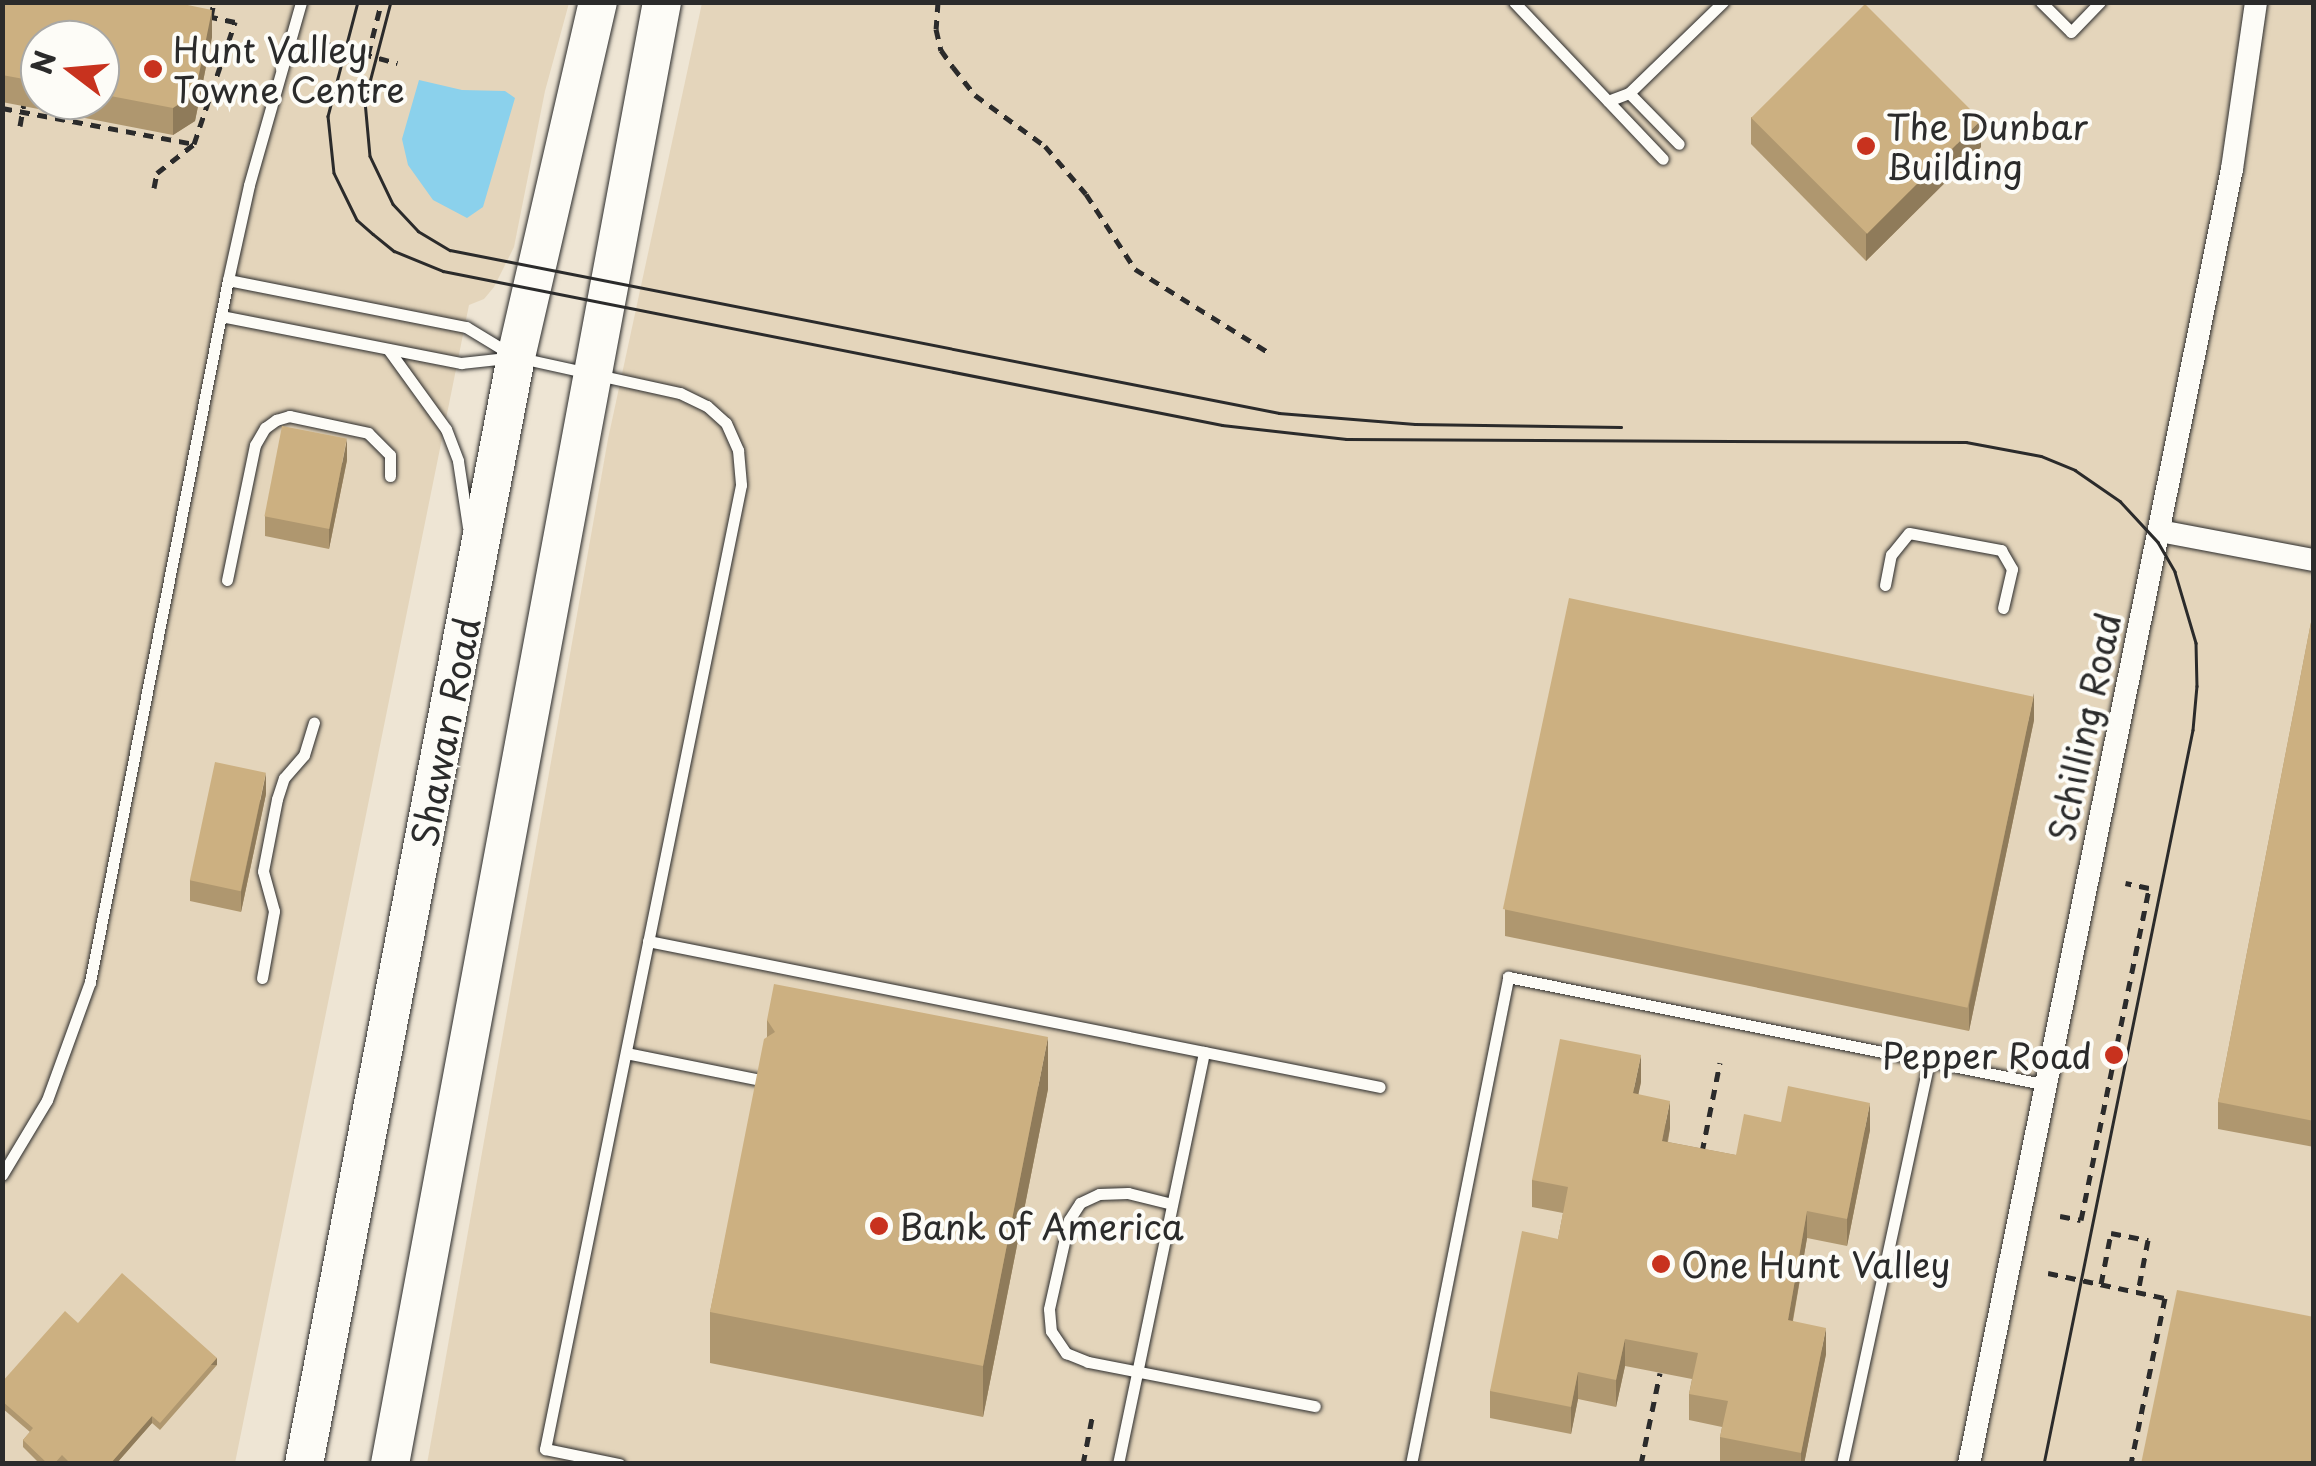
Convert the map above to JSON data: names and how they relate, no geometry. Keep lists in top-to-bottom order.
{
  "streets": {
    "main road": ["Shawan Road"],
    "street": ["Schilling Road"]
  },
  "places": [
    "Hunt Valley Towne Centre",
    "The Dunbar Building",
    "Pepper Road",
    "Bank of America",
    "One Hunt Valley"
  ],
  "north": "left"
}
